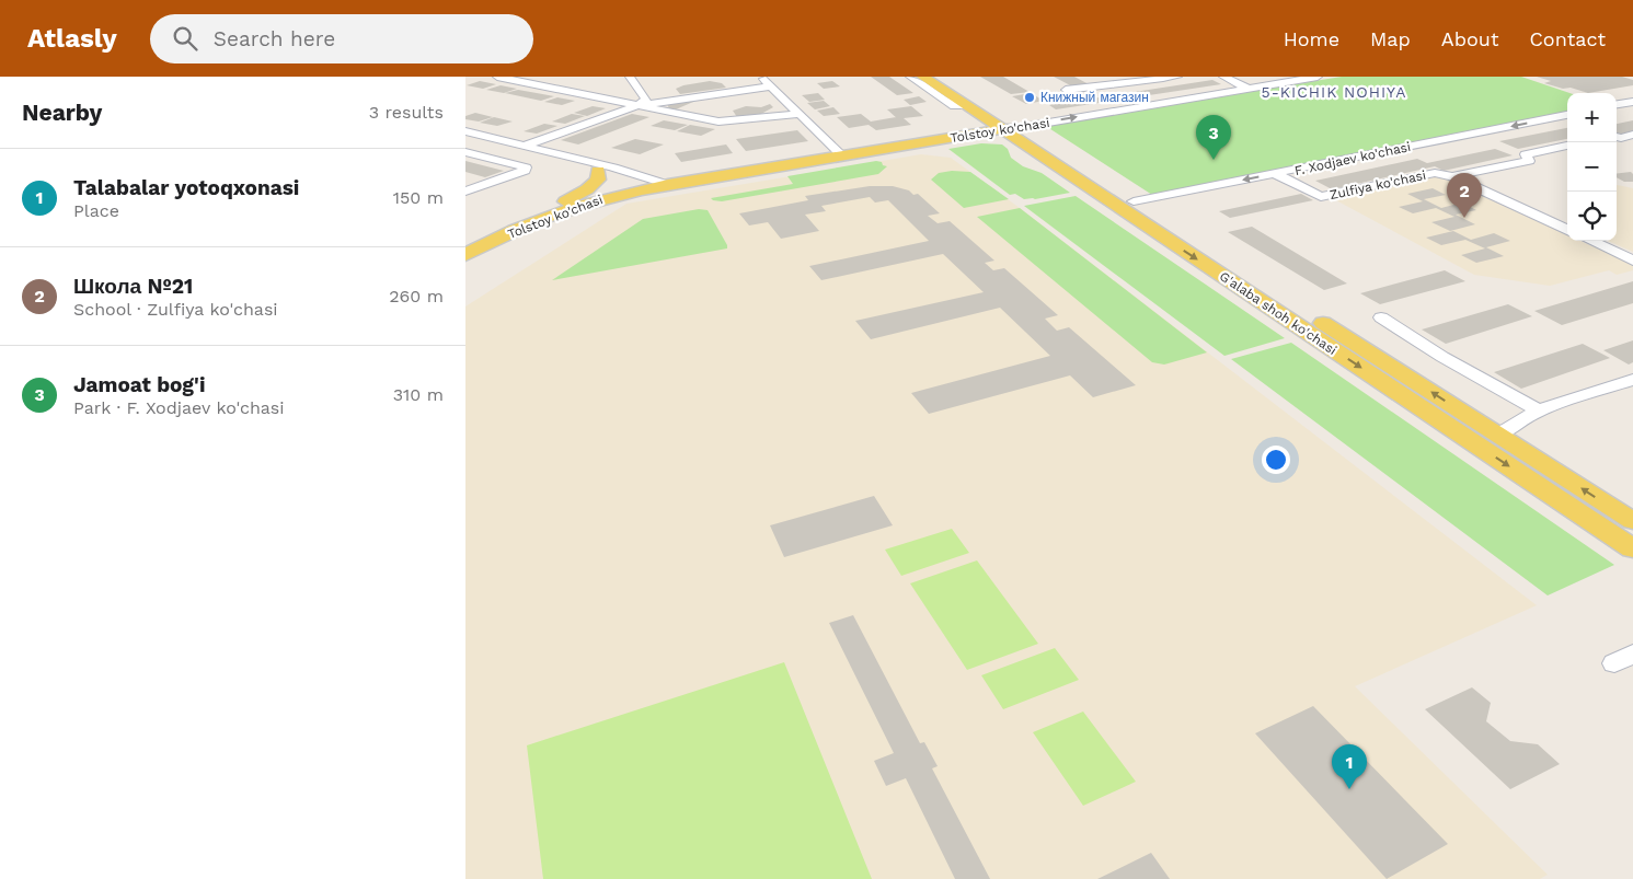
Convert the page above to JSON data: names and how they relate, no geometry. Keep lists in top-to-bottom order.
{
  "streets": {
    "main road": ["Tolstoy ko'chasi", "G'alaba shoh ko'chasi"],
    "street": ["F. Xodjaev ko'chasi", "Zulfiya ko'chasi"]
  },
  "crossings": [
    ["Tolstoy ko'chasi", "G'alaba shoh ko'chasi"],
    ["F. Xodjaev ko'chasi", "Zulfiya ko'chasi"],
    ["F. Xodjaev ko'chasi", "G'alaba shoh ko'chasi"]
  ],
  "districts": ["5-KICHIK NOHIYA"],
  "places": ["Книжный магазин"],
  "page": {
    "header": "Atlasly",
    "search": "Search here",
    "nav": [
      "Home",
      "Map",
      "About",
      "Contact"
    ],
    "heading": ["Nearby", "3 results"],
    "map_buttons": ["+", "−"],
    "pins": ["3", "2", "1"],
    "list": [
      {
        "mark": "1",
        "name": "Talabalar yotoqxonasi",
        "note": "Place",
        "value": "150 m"
      },
      {
        "mark": "2",
        "name": "Школа №21",
        "note": "School · Zulfiya ko'chasi",
        "value": "260 m"
      },
      {
        "mark": "3",
        "name": "Jamoat bog'i",
        "note": "Park · F. Xodjaev ko'chasi",
        "value": "310 m"
      }
    ]
  }
}
